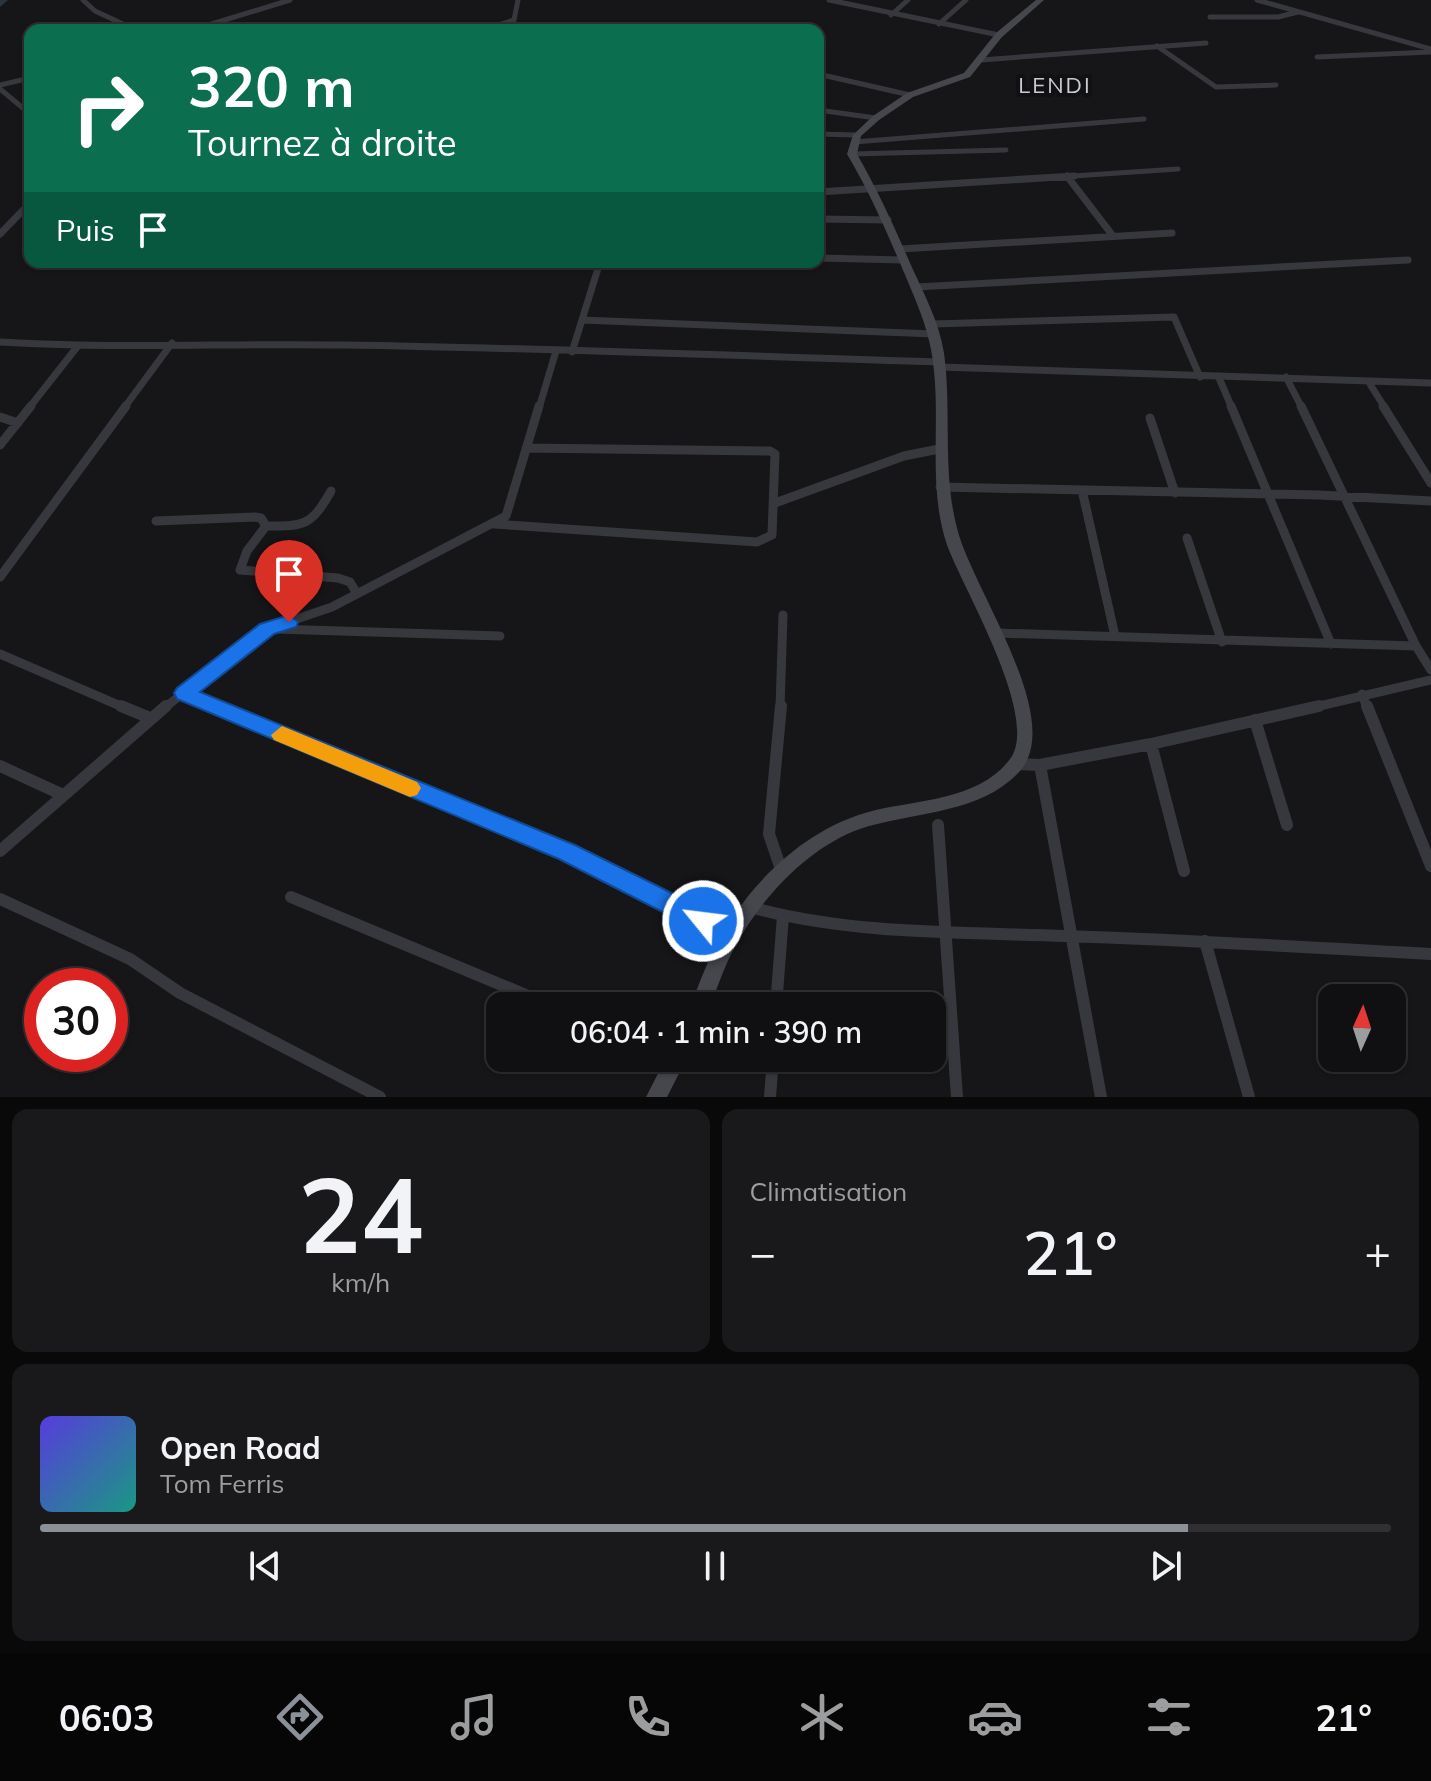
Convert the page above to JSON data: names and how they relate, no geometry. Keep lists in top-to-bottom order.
{
  "districts": ["LENDI"],
  "north": "top",
  "page": {
    "turn": ["320 m", "Tournez à droite"],
    "then": "Puis",
    "limit": "30",
    "trip": "06:04 · 1 min · 390 m",
    "tile": [
      ["24", "km/h"],
      "Climatisation"
    ],
    "heat": ["−", "21°", "+"],
    "song": ["Open Road", "Tom Ferris"],
    "tabs": ["06:03", "21°"]
  }
}
